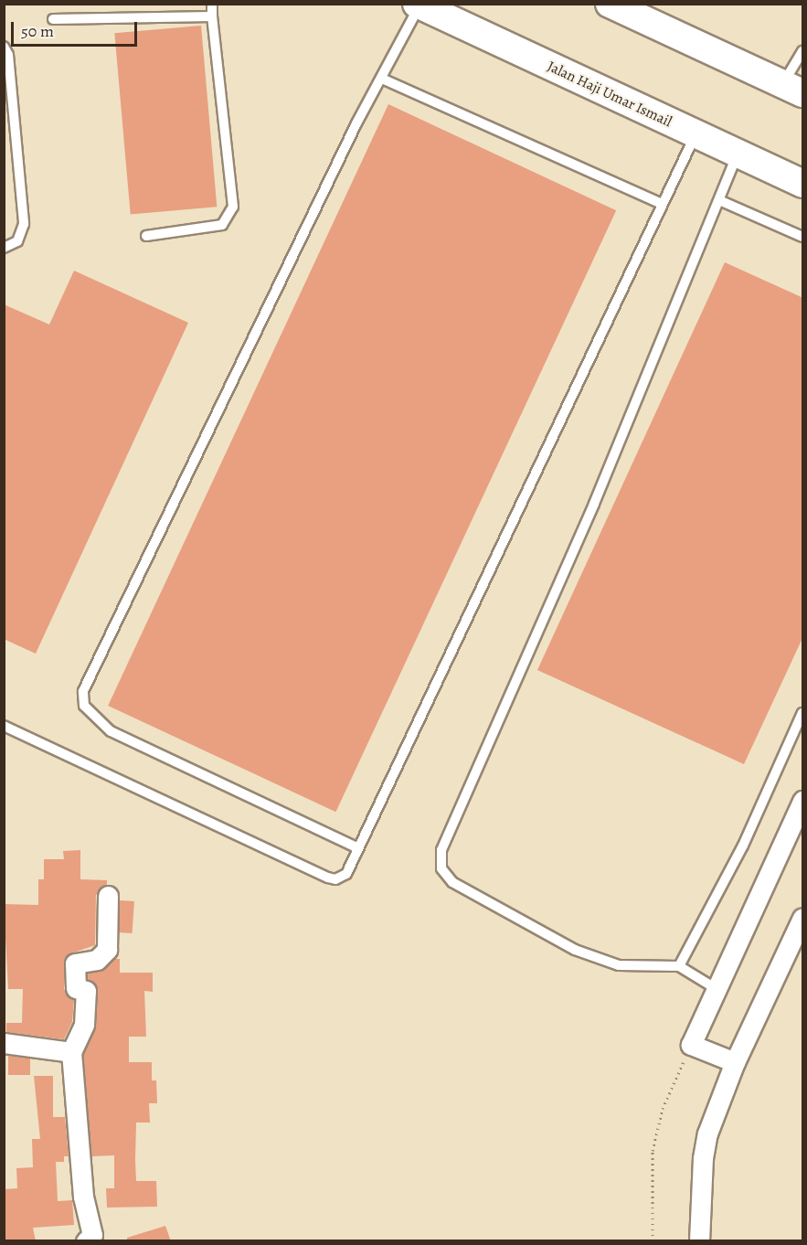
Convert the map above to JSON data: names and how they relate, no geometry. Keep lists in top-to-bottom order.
{
  "streets": {
    "main road": ["Jalan Haji Umar Ismail"]
  },
  "scale_bar": "50 m"
}
